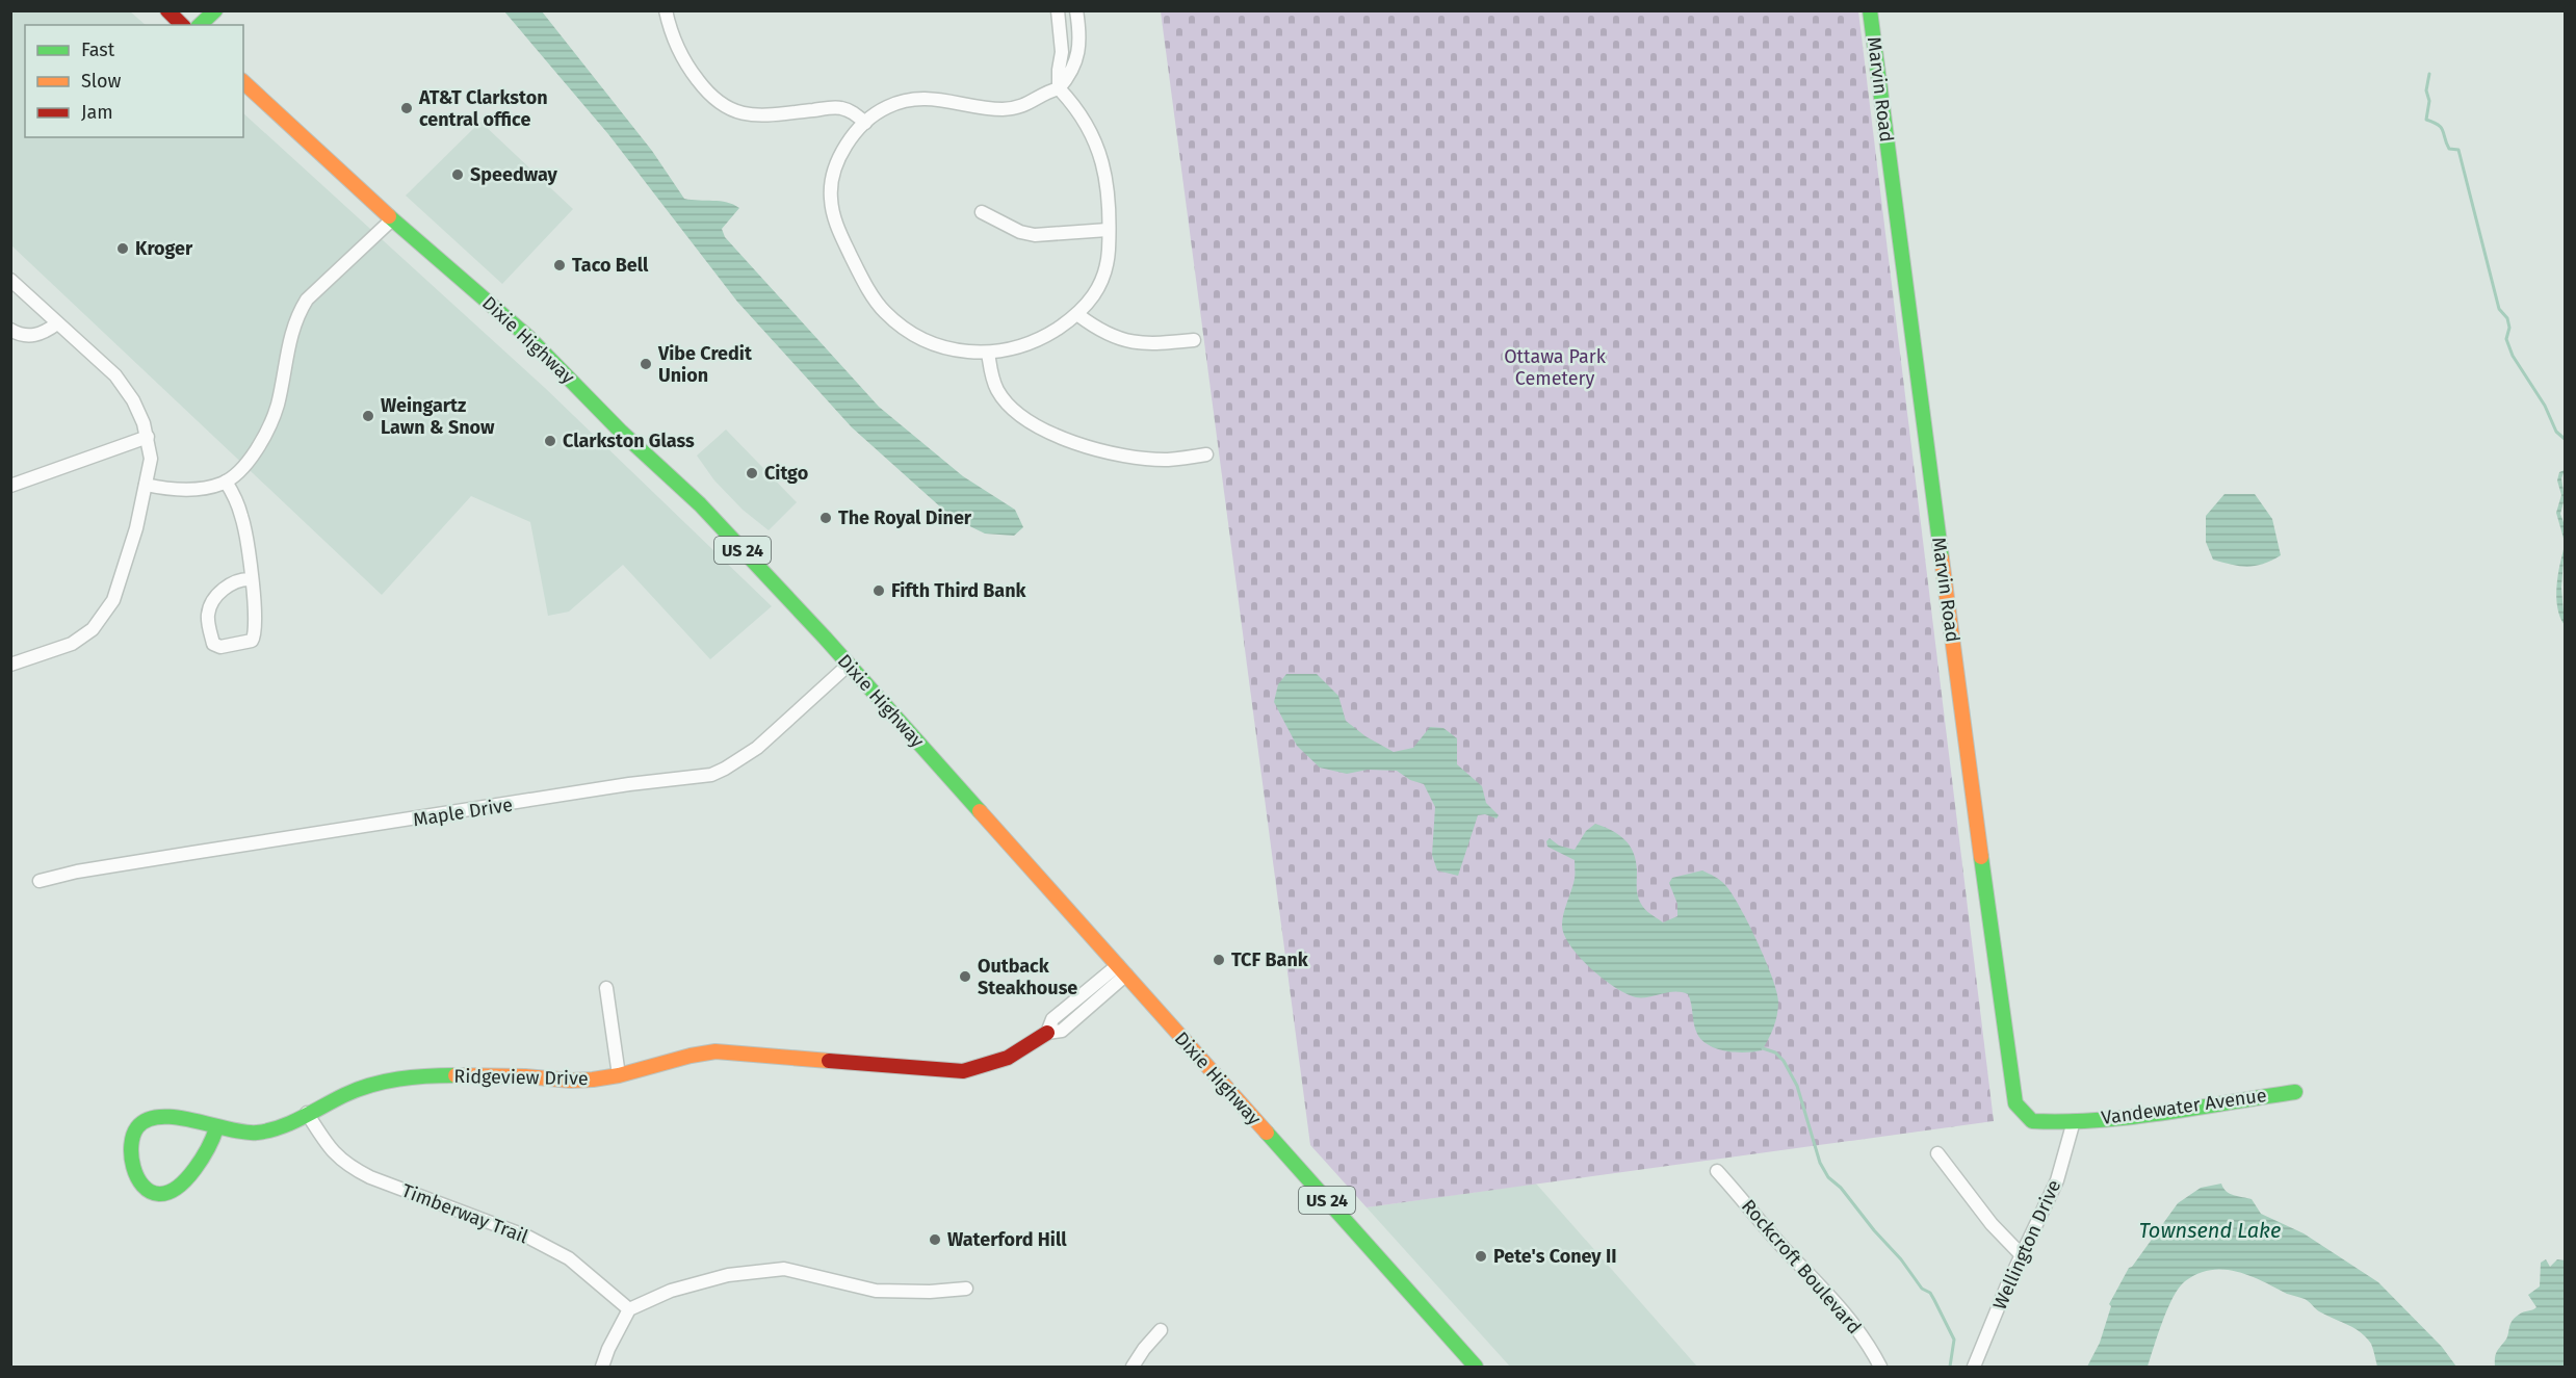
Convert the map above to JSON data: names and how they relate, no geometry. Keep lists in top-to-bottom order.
{
  "streets": {
    "street": [
      "Marvin Road",
      "Dixie Highway",
      "US 24",
      "Maple Drive",
      "Ridgeview Drive",
      "Vandewater Avenue",
      "Timberway Trail",
      "Wellington Drive",
      "Rockcroft Boulevard"
    ]
  },
  "crossings": [
    ["Marvin Road", "Vandewater Avenue"],
    ["Marvin Road", "Wellington Drive"],
    ["Dixie Highway", "Maple Drive"],
    ["Dixie Highway", "Ridgeview Drive"],
    ["Ridgeview Drive", "Timberway Trail"],
    ["Vandewater Avenue", "Wellington Drive"]
  ],
  "water": ["Townsend Lake"],
  "parks": ["Ottawa Park Cemetery"],
  "places": [
    "AT&T Clarkston central office",
    "Speedway",
    "Kroger",
    "Taco Bell",
    "Vibe Credit Union",
    "Weingartz Lawn & Snow",
    "Clarkston Glass",
    "Citgo",
    "The Royal Diner",
    "Fifth Third Bank",
    "TCF Bank",
    "Outback Steakhouse",
    "Waterford Hill",
    "Pete's Coney II"
  ],
  "legend": ["Fast", "Slow", "Jam"]
}
